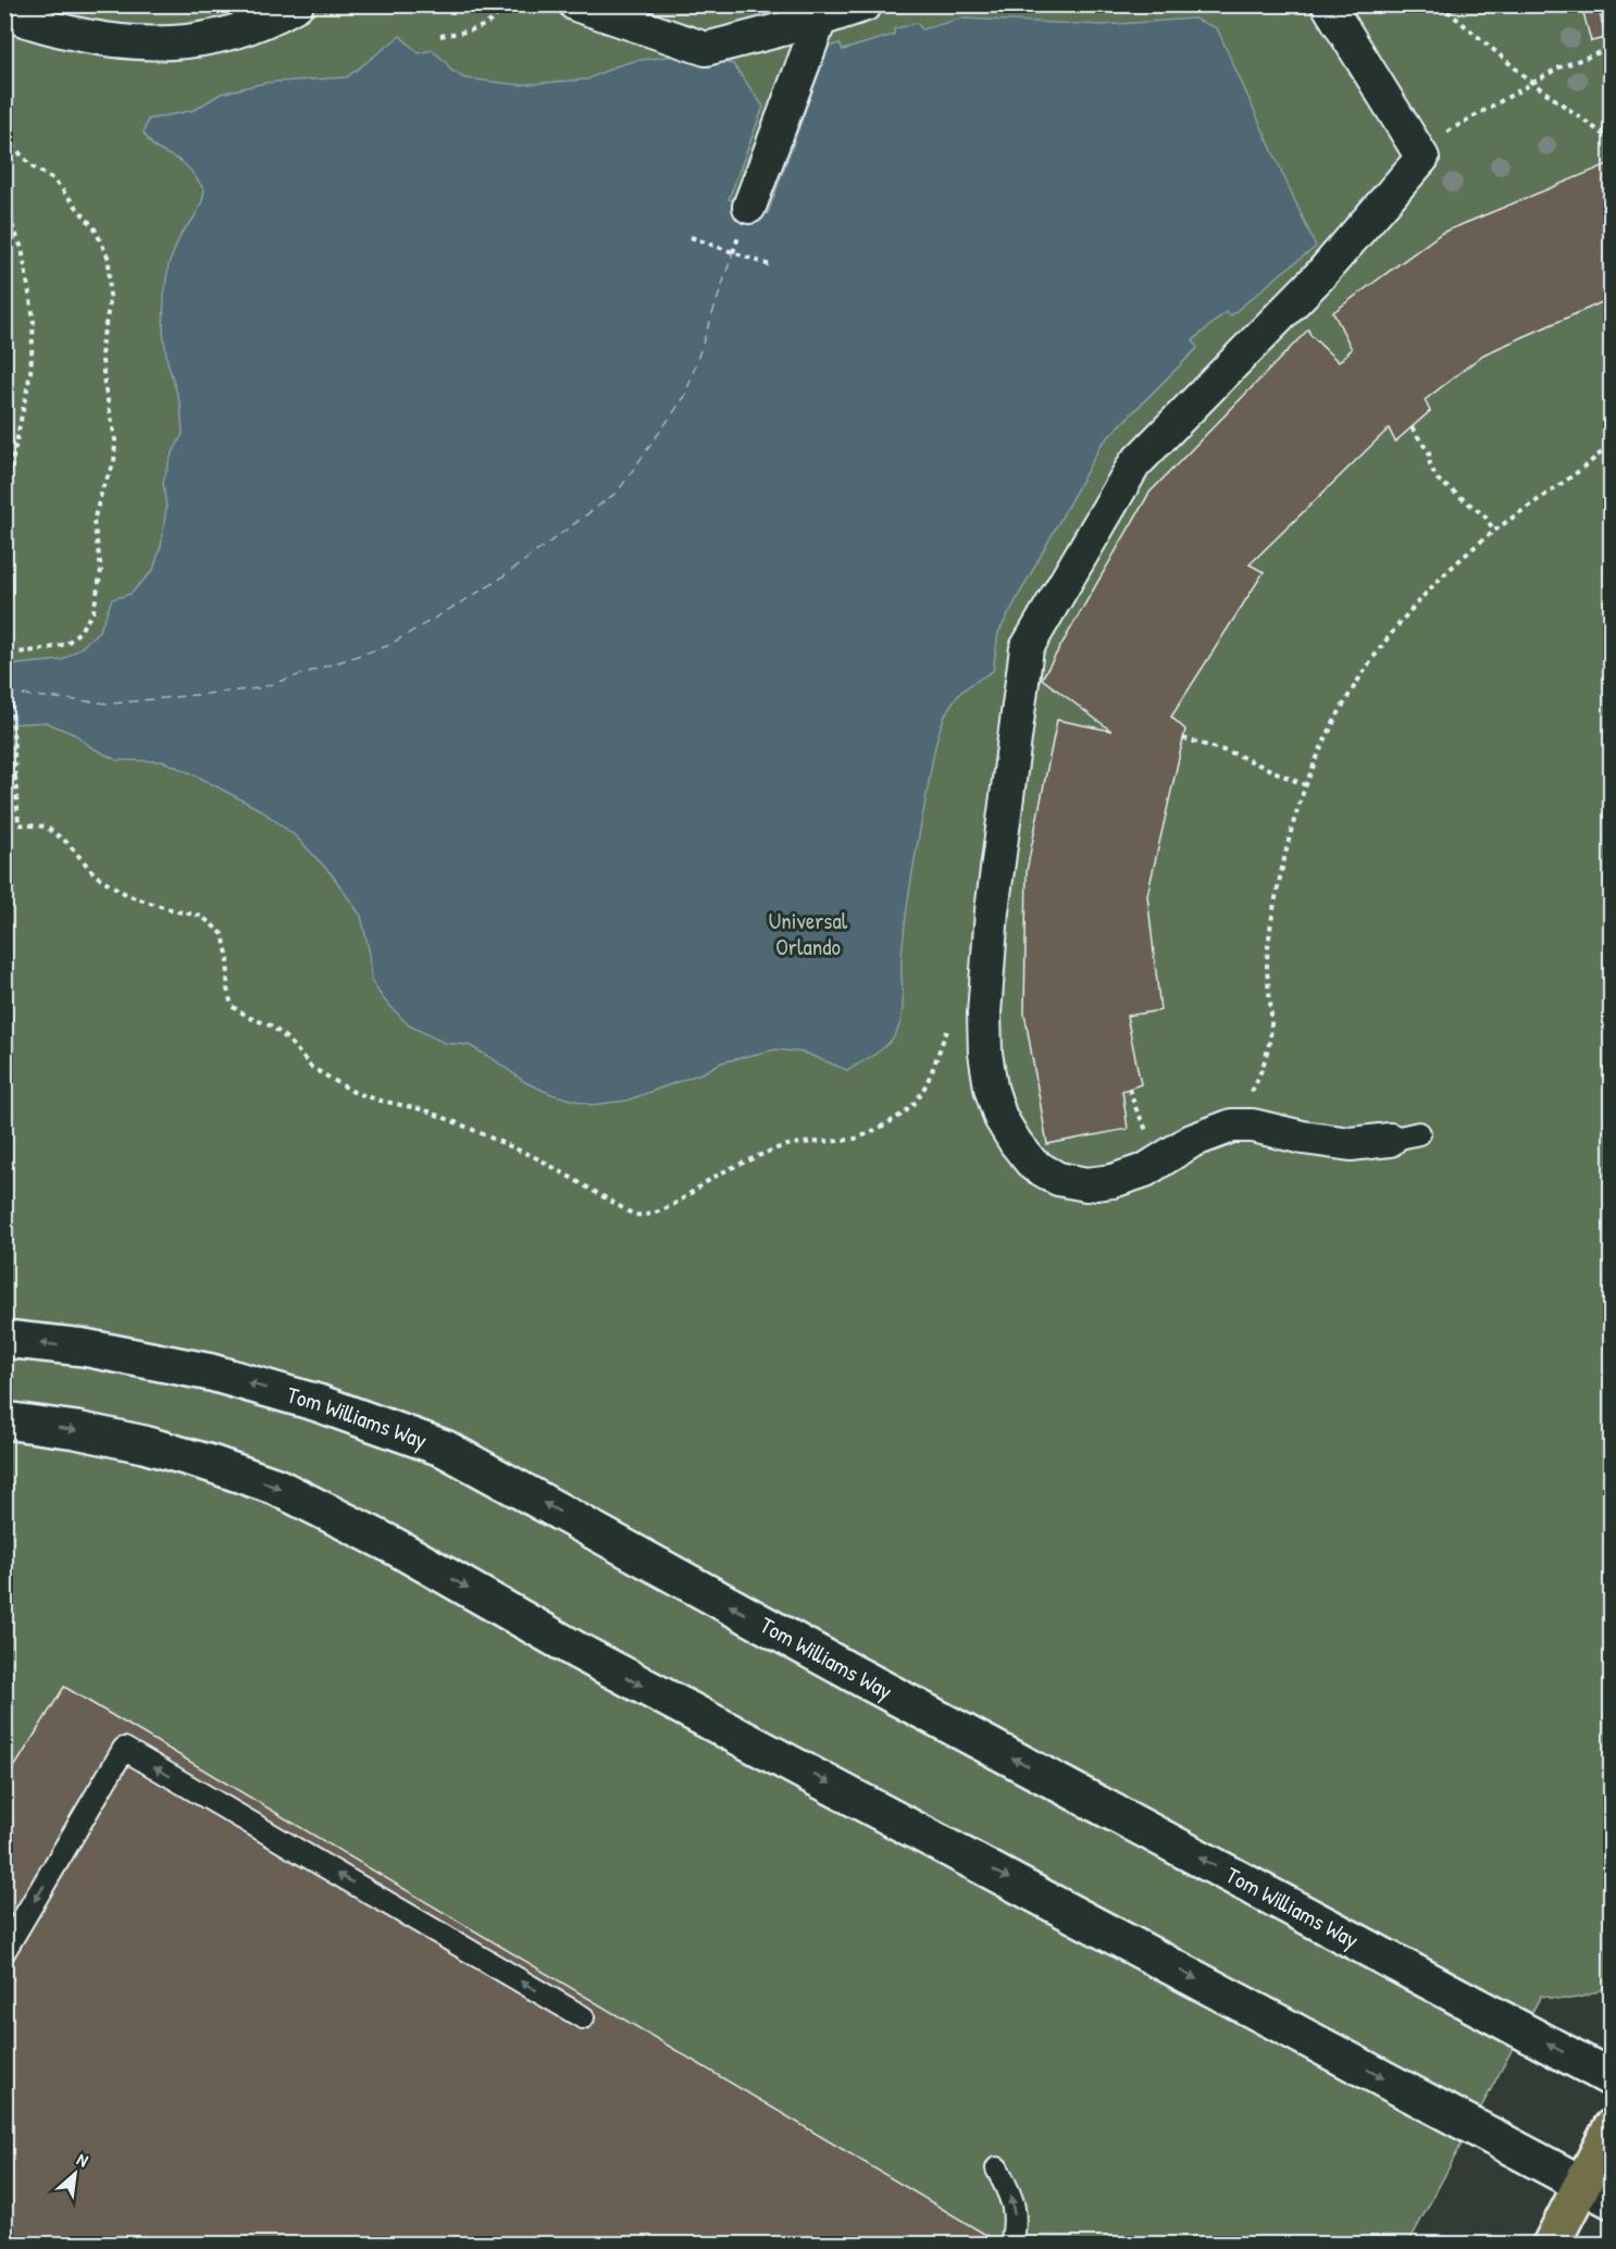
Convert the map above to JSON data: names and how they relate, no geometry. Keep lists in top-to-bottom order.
{
  "streets": {
    "street": ["Tom Williams Way"]
  },
  "parks": ["Universal Orlando"],
  "north": "top right"
}
